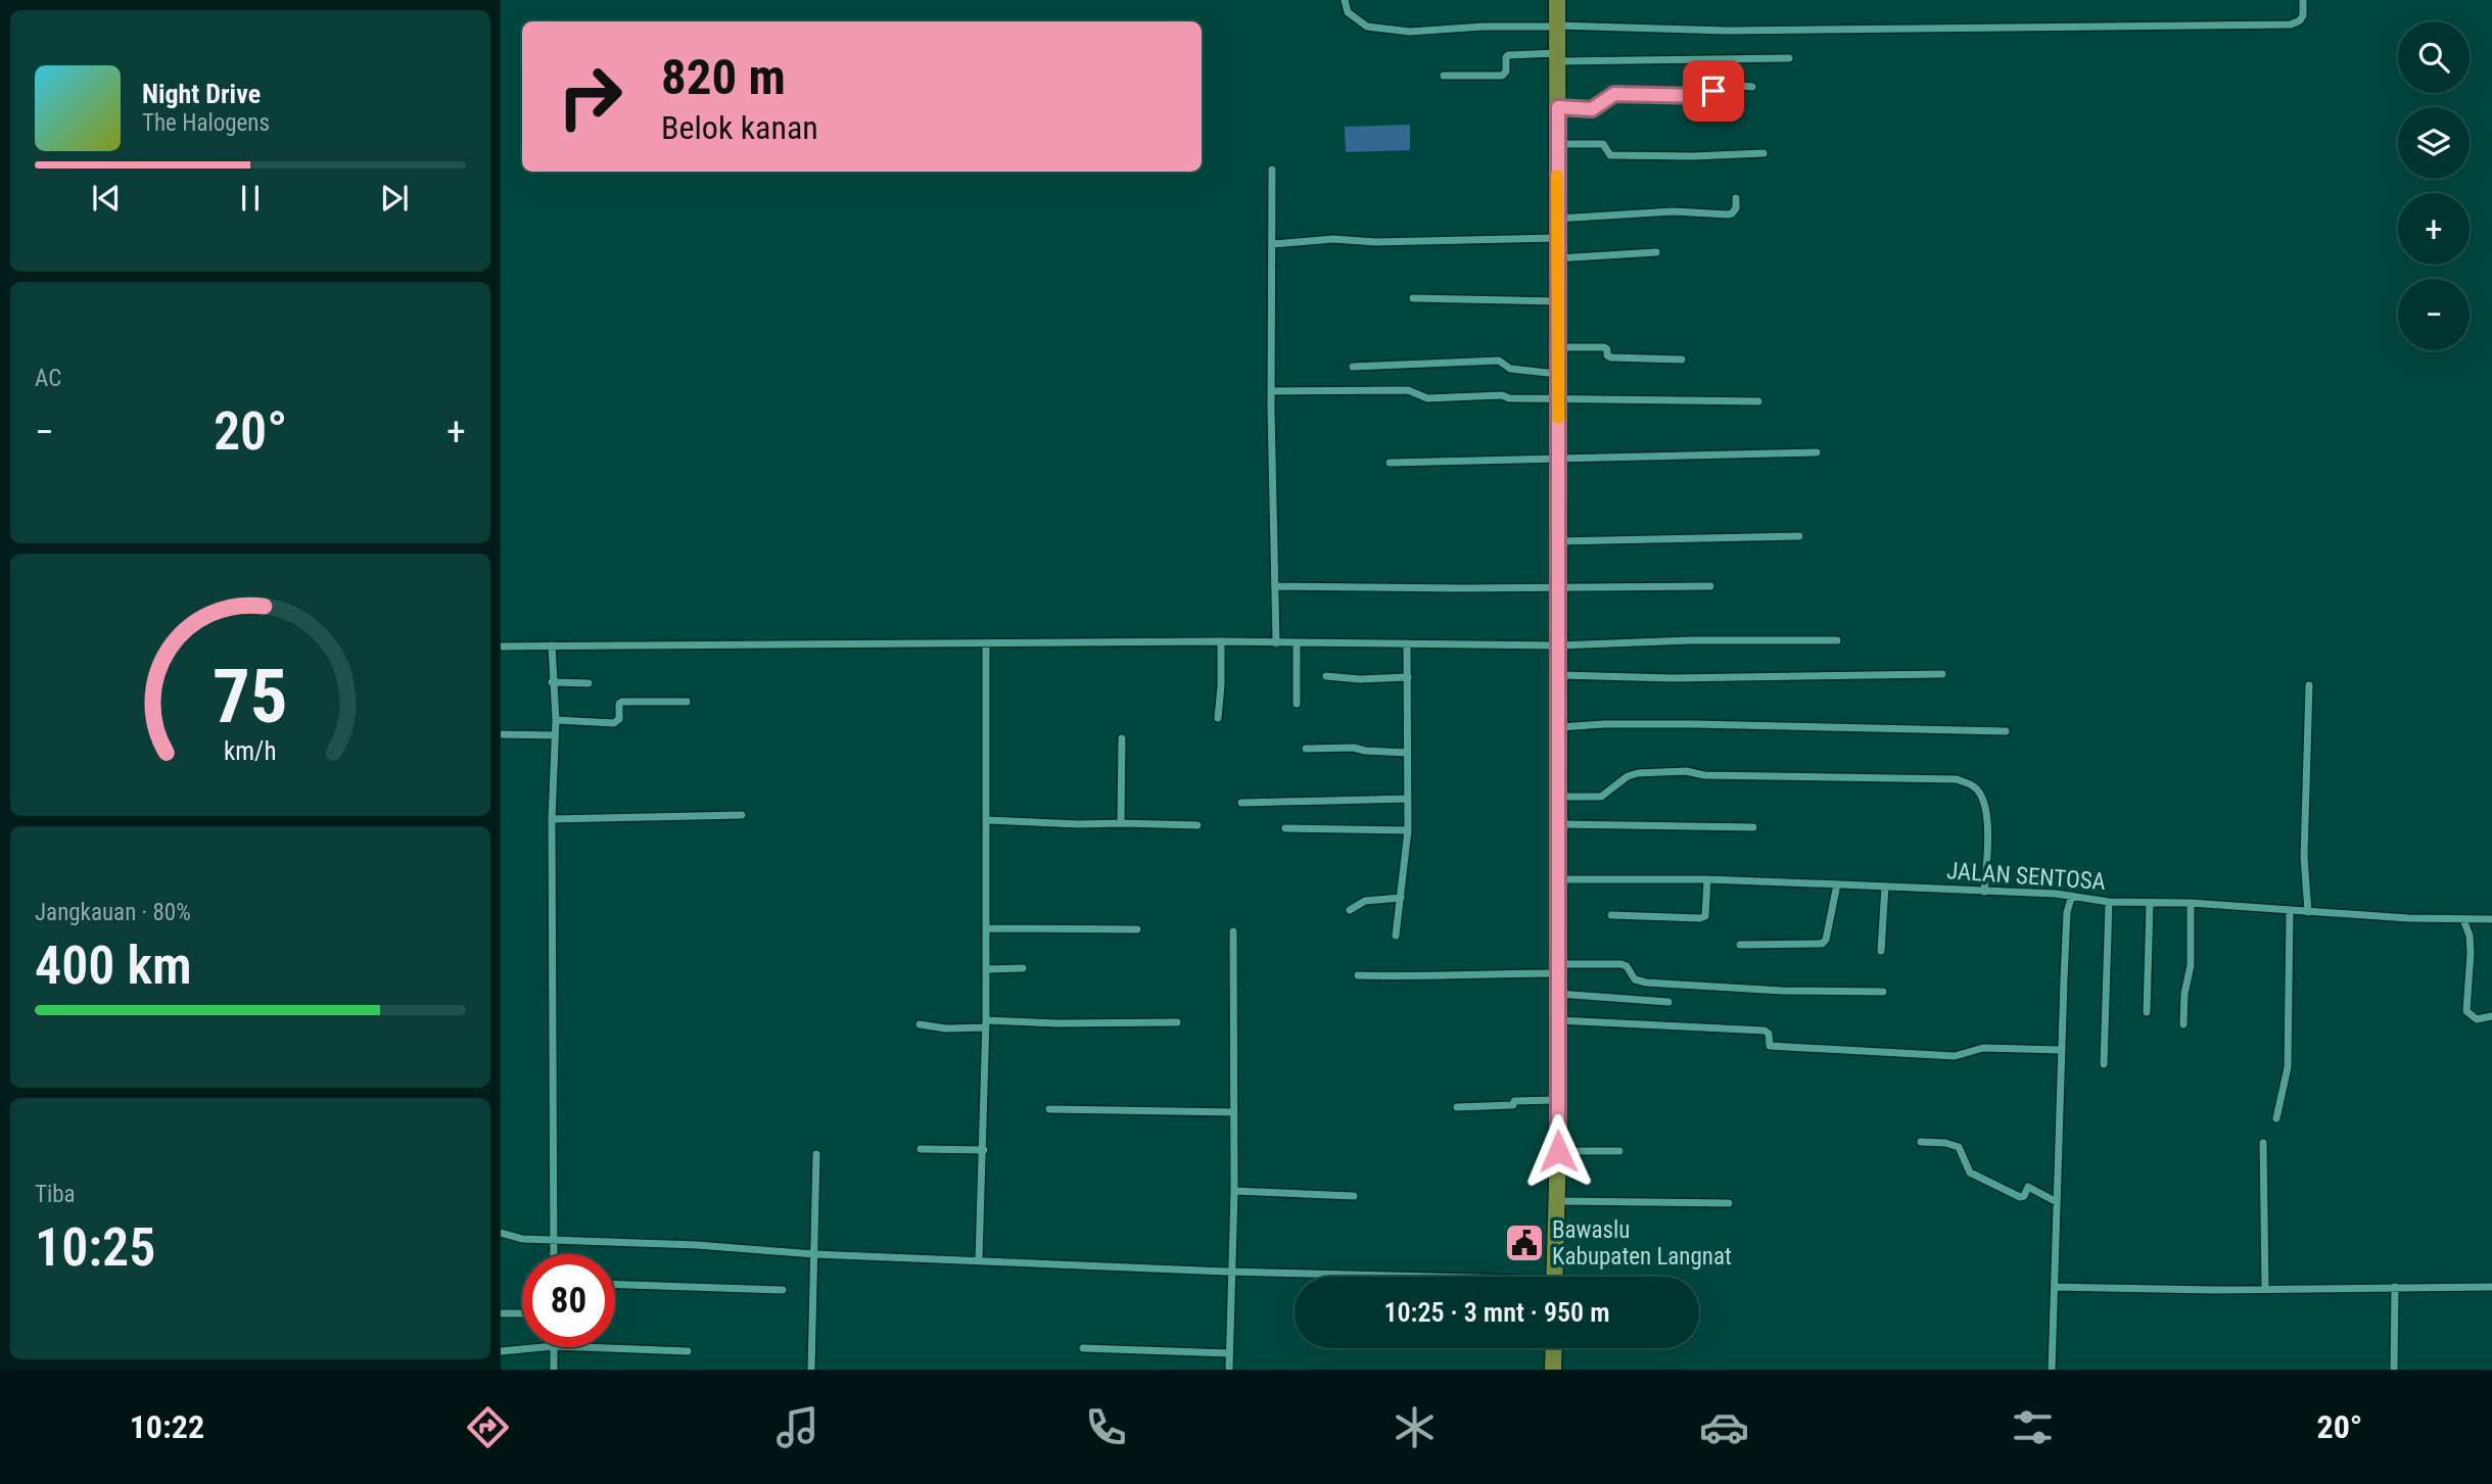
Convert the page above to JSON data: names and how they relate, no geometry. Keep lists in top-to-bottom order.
{
  "streets": {
    "street": ["JALAN SENTOSA"]
  },
  "places": {
    "public building": ["Bawaslu Kabupaten Langnat"]
  },
  "page": {
    "map_buttons": ["+", "−"],
    "turn": ["820 m", "Belok kanan"],
    "song": ["Night Drive", "The Halogens"],
    "tile": [
      "AC",
      ["Jangkauan · 80%", "400 km"],
      ["Tiba", "10:25"]
    ],
    "heat": ["−", "20°", "+"],
    "limit": "80",
    "trip": "10:25 · 3 mnt · 950 m",
    "tabs": ["10:22", "20°"],
    "gauge": ["75", "km/h"]
  }
}
